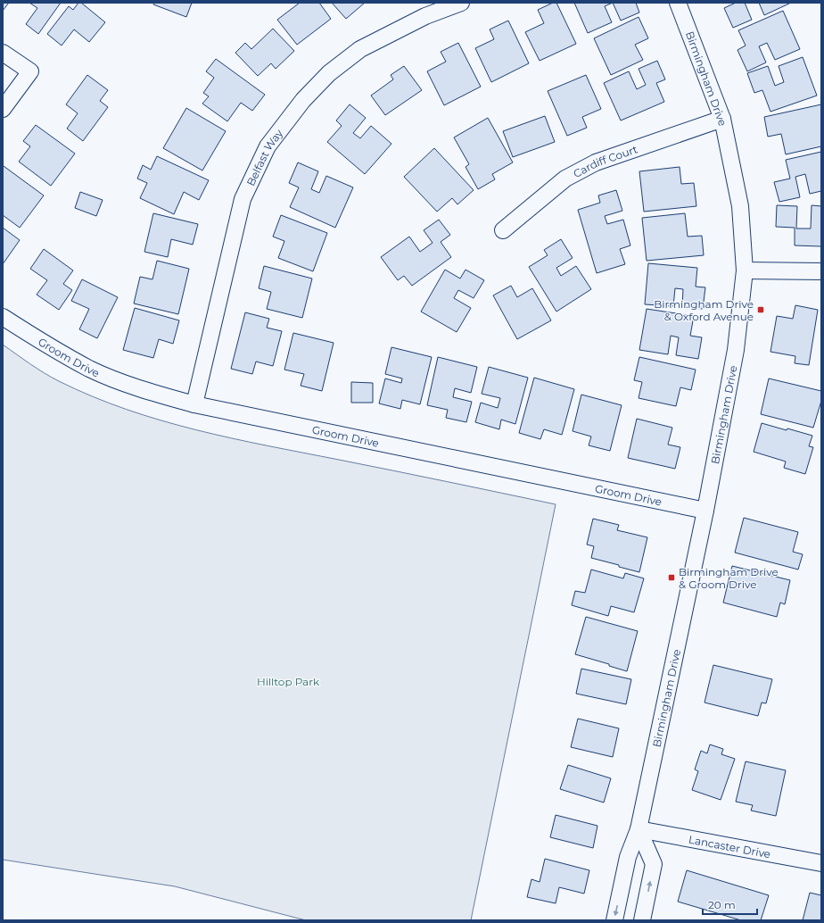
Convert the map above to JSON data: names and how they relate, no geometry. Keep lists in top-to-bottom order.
{
  "streets": {
    "street": [
      "Birmingham Drive",
      "Belfast Way",
      "Cardiff Court",
      "Groom Drive",
      "Lancaster Drive"
    ]
  },
  "crossings": [
    ["Birmingham Drive", "Cardiff Court"],
    ["Birmingham Drive", "Groom Drive"],
    ["Birmingham Drive", "Lancaster Drive"],
    ["Belfast Way", "Groom Drive"]
  ],
  "parks": ["Hilltop Park"],
  "places": {
    "transit": ["Birmingham Drive & Oxford Avenue", "Birmingham Drive & Groom Drive"]
  },
  "scale_bar": "20 m"
}
